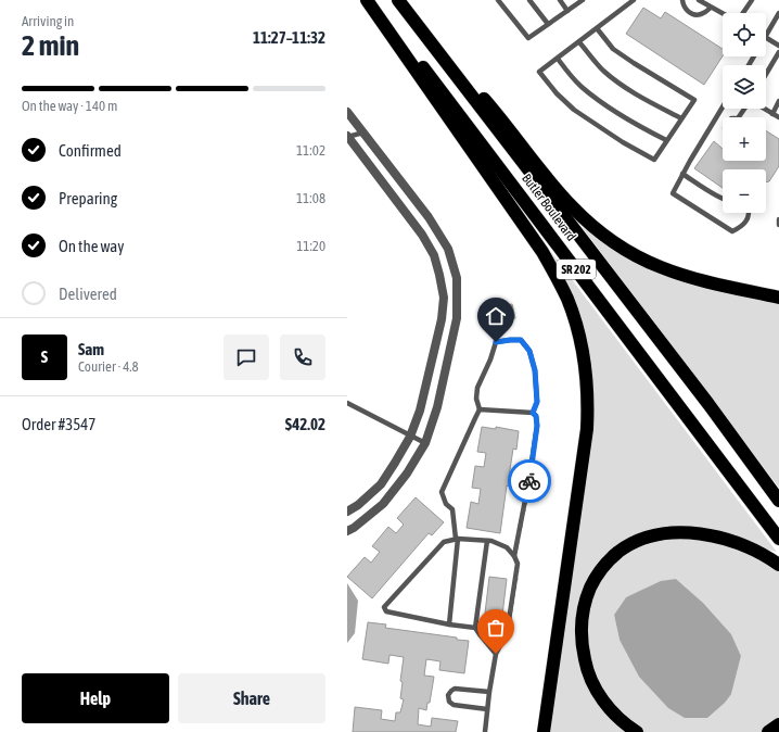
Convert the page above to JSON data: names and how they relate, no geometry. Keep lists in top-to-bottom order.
{
  "streets": {
    "highway": ["Butler Boulevard", "SR 202"]
  },
  "page": {
    "heading": ["2 min", "Arriving in", "11:27–11:32"],
    "panel": [
      "Sam",
      "Courier · 4.8",
      "Order #3547",
      "$42.02"
    ],
    "map_buttons": ["+", "−"],
    "bar": "On the way · 140 m",
    "list": [
      ["Confirmed", "11:02"],
      ["Preparing", "11:08"],
      ["On the way", "11:20"],
      "Delivered"
    ],
    "round": "S",
    "buttons": ["Help", "Share"]
  }
}
